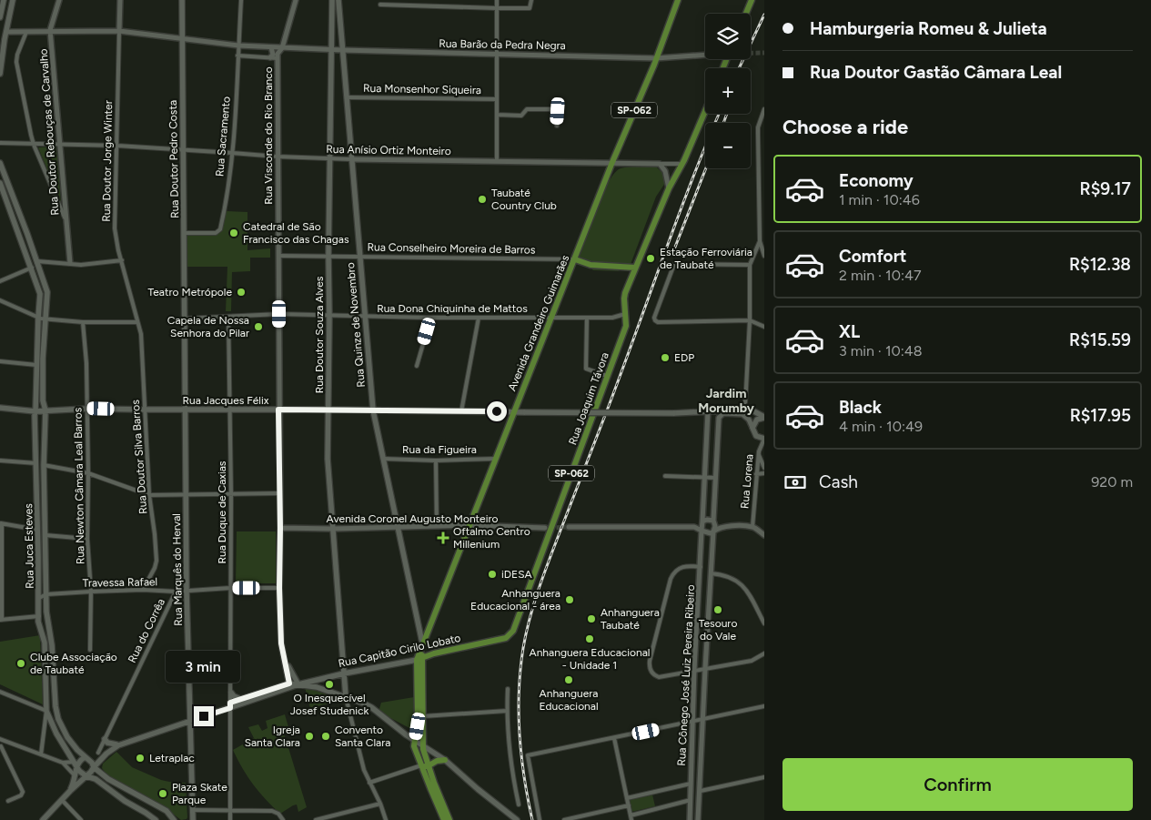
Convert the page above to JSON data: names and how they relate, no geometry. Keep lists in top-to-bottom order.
{
  "streets": {
    "main road": [
      "SP-062",
      "Rua Doutor Pedro Costa",
      "Avenida Grandeiro Guimarães",
      "Rua Quinze de Novembro",
      "Rua Doutor Souza Alves",
      "Rua Joaquim Távora",
      "Rua Jacques Félix",
      "Rua Juca Esteves",
      "Rua Marquês do Herval",
      "Rua Capitão Cirilo Lobato"
    ],
    "street": [
      "Rua Barão da Pedra Negra",
      "Rua Monsenhor Siqueira",
      "Rua Doutor Rebouças de Carvalho",
      "Rua Visconde do Rio Branco",
      "Rua Sacramento",
      "Rua Anísio Ortiz Monteiro",
      "Rua Doutor Jorge Winter",
      "Rua Conselheiro Moreira de Barros",
      "Rua Dona Chiquinha de Mattos",
      "Rua da Figueira",
      "Rua Doutor Silva Barros",
      "Rua Lorena",
      "Rua Newton Câmara Leal Barros",
      "Rua Duque de Caxias",
      "Avenida Coronel Augusto Monteiro",
      "Travessa Rafael",
      "Rua do Corrêa",
      "Rua Cônego José Luiz Pereira Ribeiro"
    ]
  },
  "crossings": [
    ["Rua Barão da Pedra Negra", "SP-062"],
    ["Rua Barão da Pedra Negra", "Rua Doutor Rebouças de Carvalho"],
    ["Rua Barão da Pedra Negra", "Rua Visconde do Rio Branco"],
    ["Rua Barão da Pedra Negra", "Rua Sacramento"],
    ["Rua Barão da Pedra Negra", "Rua Doutor Pedro Costa"],
    ["Rua Barão da Pedra Negra", "Rua Doutor Jorge Winter"],
    ["Rua Barão da Pedra Negra", "Rua Quinze de Novembro"],
    ["Rua Barão da Pedra Negra", "Rua Doutor Souza Alves"],
    ["Rua Monsenhor Siqueira", "Rua Quinze de Novembro"],
    ["SP-062", "Rua Anísio Ortiz Monteiro"],
    ["SP-062", "Avenida Grandeiro Guimarães"],
    ["SP-062", "Rua Quinze de Novembro"],
    ["SP-062", "Rua Joaquim Távora"],
    ["Rua Doutor Rebouças de Carvalho", "Rua Anísio Ortiz Monteiro"],
    ["Rua Visconde do Rio Branco", "Rua Anísio Ortiz Monteiro"],
    ["Rua Visconde do Rio Branco", "Rua Conselheiro Moreira de Barros"],
    ["Rua Visconde do Rio Branco", "Rua Dona Chiquinha de Mattos"],
    ["Rua Visconde do Rio Branco", "Rua Jacques Félix"],
    ["Rua Visconde do Rio Branco", "Avenida Coronel Augusto Monteiro"],
    ["Rua Visconde do Rio Branco", "Travessa Rafael"],
    ["Rua Visconde do Rio Branco", "Rua Capitão Cirilo Lobato"],
    ["Rua Sacramento", "Rua Anísio Ortiz Monteiro"],
    ["Rua Sacramento", "Rua Doutor Pedro Costa"],
    ["Rua Anísio Ortiz Monteiro", "Rua Doutor Pedro Costa"],
    ["Rua Anísio Ortiz Monteiro", "Rua Doutor Jorge Winter"],
    ["Rua Anísio Ortiz Monteiro", "Avenida Grandeiro Guimarães"],
    ["Rua Anísio Ortiz Monteiro", "Rua Quinze de Novembro"],
    ["Rua Anísio Ortiz Monteiro", "Rua Doutor Souza Alves"],
    ["Rua Anísio Ortiz Monteiro", "Rua Joaquim Távora"],
    ["Rua Doutor Pedro Costa", "Rua Dona Chiquinha de Mattos"],
    ["Rua Doutor Pedro Costa", "Rua Marquês do Herval"],
    ["Rua Doutor Jorge Winter", "Rua Doutor Silva Barros"],
    ["Rua Conselheiro Moreira de Barros", "Avenida Grandeiro Guimarães"],
    ["Rua Conselheiro Moreira de Barros", "Rua Quinze de Novembro"],
    ["Rua Conselheiro Moreira de Barros", "Rua Doutor Souza Alves"],
    ["Rua Dona Chiquinha de Mattos", "Avenida Grandeiro Guimarães"],
    ["Rua Dona Chiquinha de Mattos", "Rua Quinze de Novembro"],
    ["Rua Dona Chiquinha de Mattos", "Rua Doutor Souza Alves"],
    ["Rua Dona Chiquinha de Mattos", "Rua Joaquim Távora"],
    ["Rua Dona Chiquinha de Mattos", "Rua Duque de Caxias"],
    ["Rua Dona Chiquinha de Mattos", "Rua Marquês do Herval"],
    ["Avenida Grandeiro Guimarães", "Rua Quinze de Novembro"],
    ["Avenida Grandeiro Guimarães", "Rua Jacques Félix"],
    ["Avenida Grandeiro Guimarães", "Rua da Figueira"],
    ["Avenida Grandeiro Guimarães", "Avenida Coronel Augusto Monteiro"],
    ["Rua Quinze de Novembro", "Rua Jacques Félix"],
    ["Rua Quinze de Novembro", "Rua da Figueira"],
    ["Rua Quinze de Novembro", "Avenida Coronel Augusto Monteiro"],
    ["Rua Quinze de Novembro", "Rua Capitão Cirilo Lobato"],
    ["Rua Doutor Souza Alves", "Rua Jacques Félix"],
    ["Rua Doutor Souza Alves", "Avenida Coronel Augusto Monteiro"],
    ["Rua Doutor Souza Alves", "Rua Capitão Cirilo Lobato"],
    ["Rua Joaquim Távora", "Rua Capitão Cirilo Lobato"],
    ["Rua Jacques Félix", "Rua Doutor Silva Barros"],
    ["Rua Jacques Félix", "Rua Newton Câmara Leal Barros"],
    ["Rua Jacques Félix", "Rua Duque de Caxias"],
    ["Rua Jacques Félix", "Rua Juca Esteves"],
    ["Rua Jacques Félix", "Rua Marquês do Herval"],
    ["Rua Jacques Félix", "Rua Cônego José Luiz Pereira Ribeiro"],
    ["Rua Doutor Silva Barros", "Travessa Rafael"],
    ["Rua Newton Câmara Leal Barros", "Travessa Rafael"],
    ["Rua Duque de Caxias", "Travessa Rafael"],
    ["Rua Juca Esteves", "Travessa Rafael"],
    ["Rua Marquês do Herval", "Travessa Rafael"],
    ["Travessa Rafael", "Rua do Corrêa"]
  ],
  "districts": ["Jardim Morumby"],
  "places": {
    "other": [
      "Taubaté Country Club",
      "Catedral de São Francisco das Chagas",
      "Estação Ferroviária de Taubaté",
      "Teatro Metrópole",
      "Capela de Nossa Senhora do Pilar",
      "EDP",
      "iDESA",
      "Anhanguera Educacional - área",
      "Tesouro do Vale",
      "Anhanguera Taubaté",
      "Anhanguera Educacional - Unidade 1",
      "Clube Associação de Taubaté",
      "Anhanguera Educacional",
      "O Inesquecível Josef Studenick",
      "Igreja Santa Clara",
      "Convento Santa Clara",
      "Letraplac",
      "Plaza Skate Parque"
    ],
    "health": ["Oftalmo Centro Millenium"]
  },
  "page": {
    "banner": ["Hamburgeria Romeu & Julieta", "Rua Doutor Gastão Câmara Leal"],
    "map_buttons": ["+", "−"],
    "heading": "Choose a ride",
    "list": [
      {
        "name": "Economy",
        "note": "1 min · 10:46",
        "value": "R$9.17"
      },
      {
        "name": "Comfort",
        "note": "2 min · 10:47",
        "value": "R$12.38"
      },
      {
        "name": "XL",
        "note": "3 min · 10:48",
        "value": "R$15.59"
      },
      {
        "name": "Black",
        "note": "4 min · 10:49",
        "value": "R$17.95"
      }
    ],
    "pay": ["Cash", "920 m"],
    "bubble": "3 min",
    "buttons": "Confirm"
  }
}
